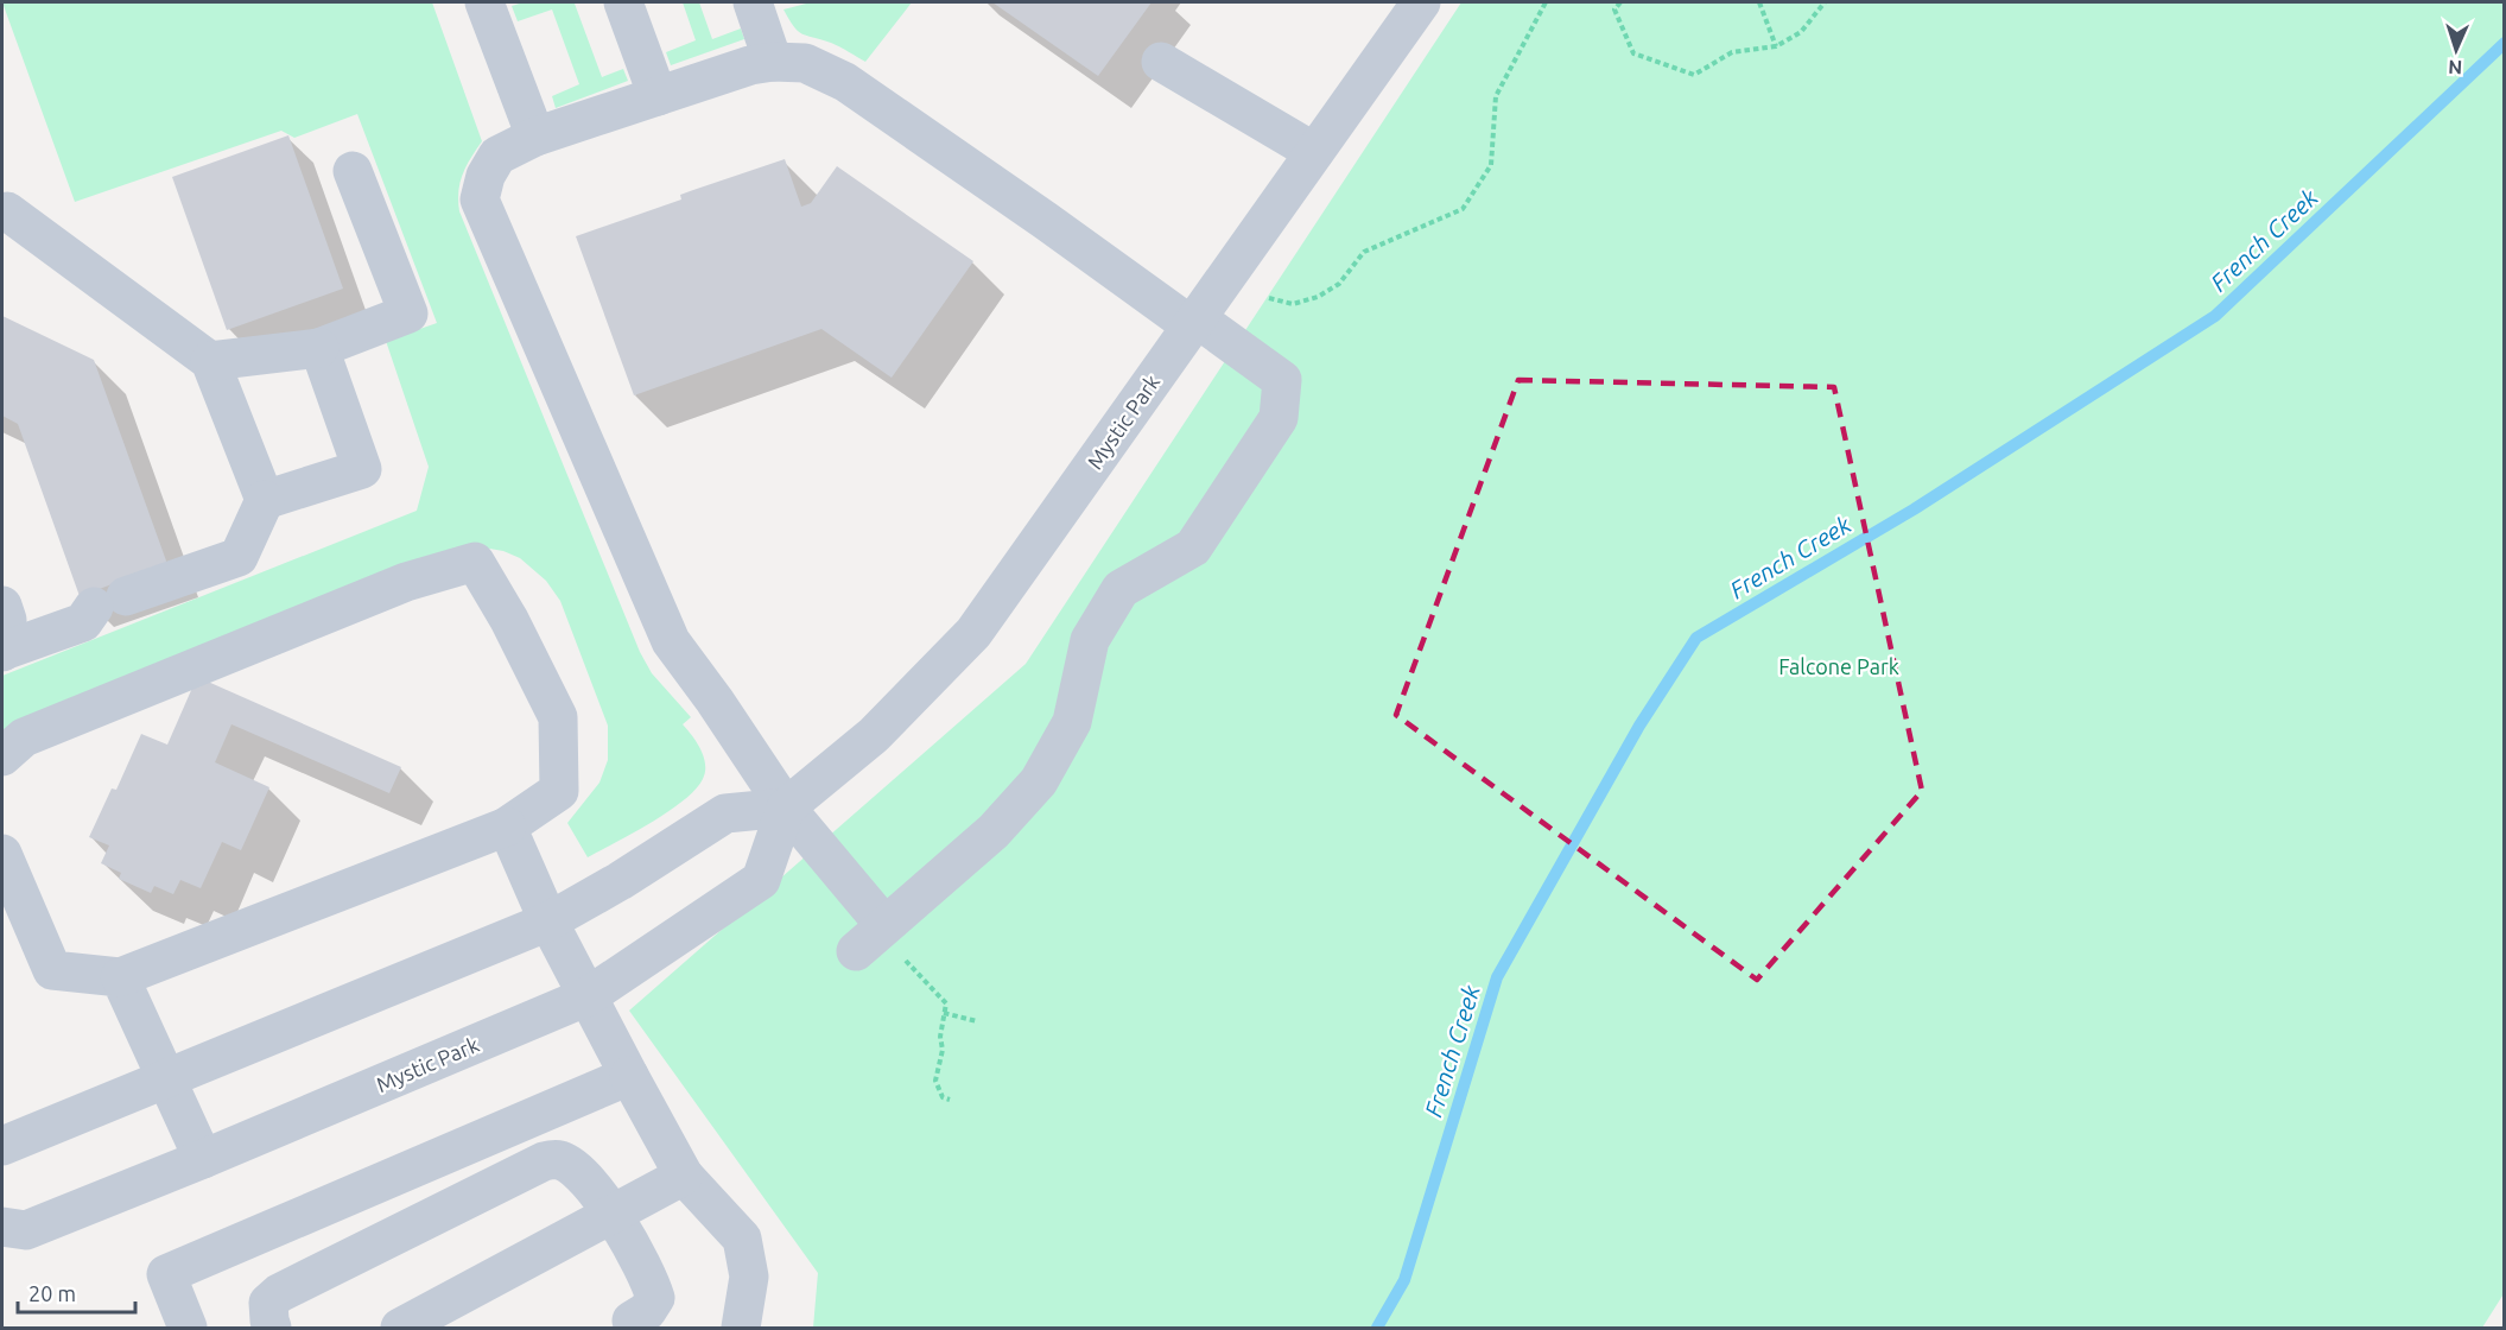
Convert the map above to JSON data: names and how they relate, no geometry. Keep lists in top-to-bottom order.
{
  "streets": {
    "street": ["Mystic Park"]
  },
  "water": ["French Creek"],
  "parks": ["Falcone Park"],
  "scale_bar": "20 m",
  "north": "bottom"
}
